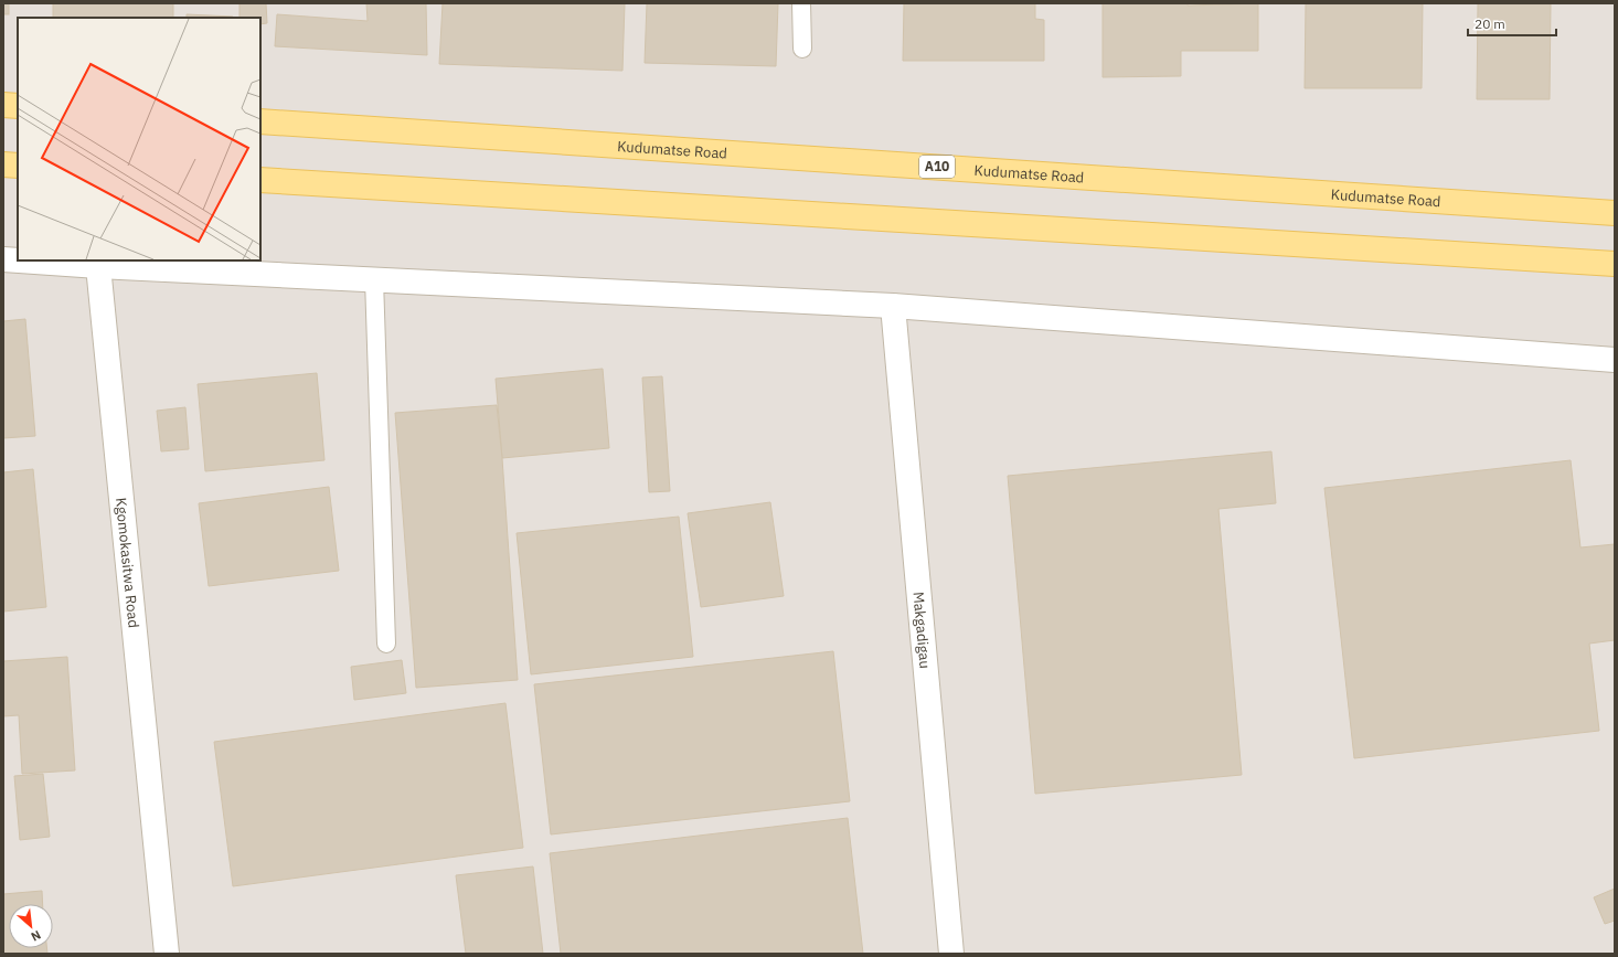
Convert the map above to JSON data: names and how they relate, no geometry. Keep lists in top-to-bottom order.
{
  "streets": {
    "main road": ["Kudumatse Road", "A10"],
    "street": ["Kgomokasitwa Road", "Makgadigau"]
  },
  "scale_bar": "20 m",
  "north": "bottom right"
}
